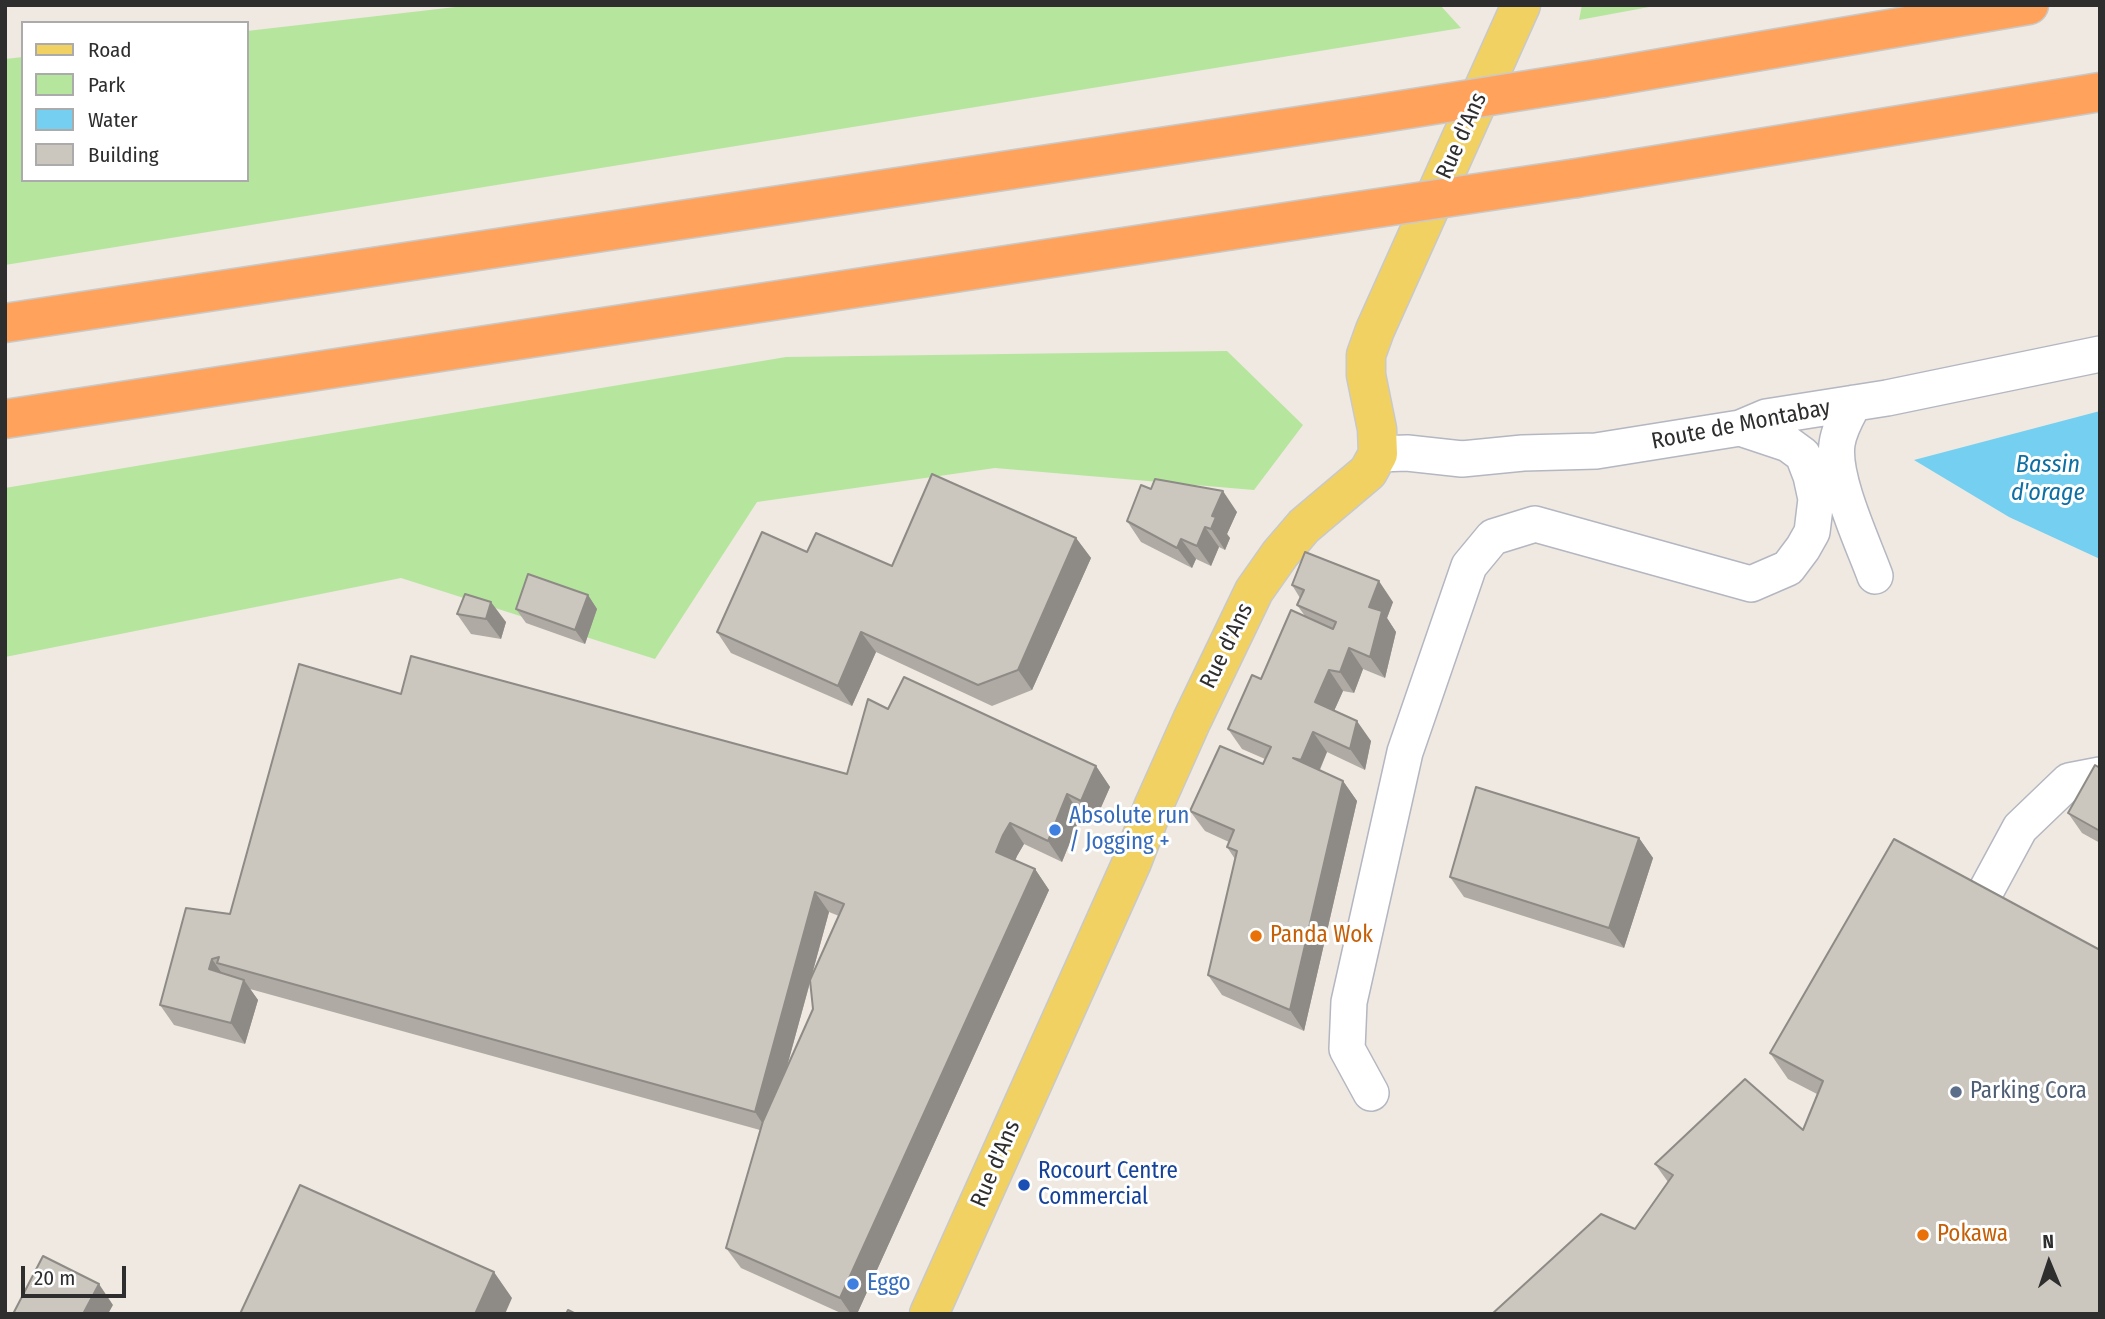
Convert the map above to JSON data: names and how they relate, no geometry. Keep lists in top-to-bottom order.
{
  "streets": {
    "main road": ["Rue d'Ans"],
    "street": ["Route de Montabay"]
  },
  "crossings": [
    ["Rue d'Ans", "Route de Montabay"]
  ],
  "water": ["Bassin d'orage"],
  "places": [
    "Absolute run / Jogging +",
    "Panda Wok",
    "Parking Cora",
    "Rocourt Centre Commercial",
    "Pokawa",
    "Eggo"
  ],
  "legend": [
    "Road",
    "Park",
    "Water",
    "Building"
  ],
  "scale_bar": "20 m",
  "north": "top"
}
